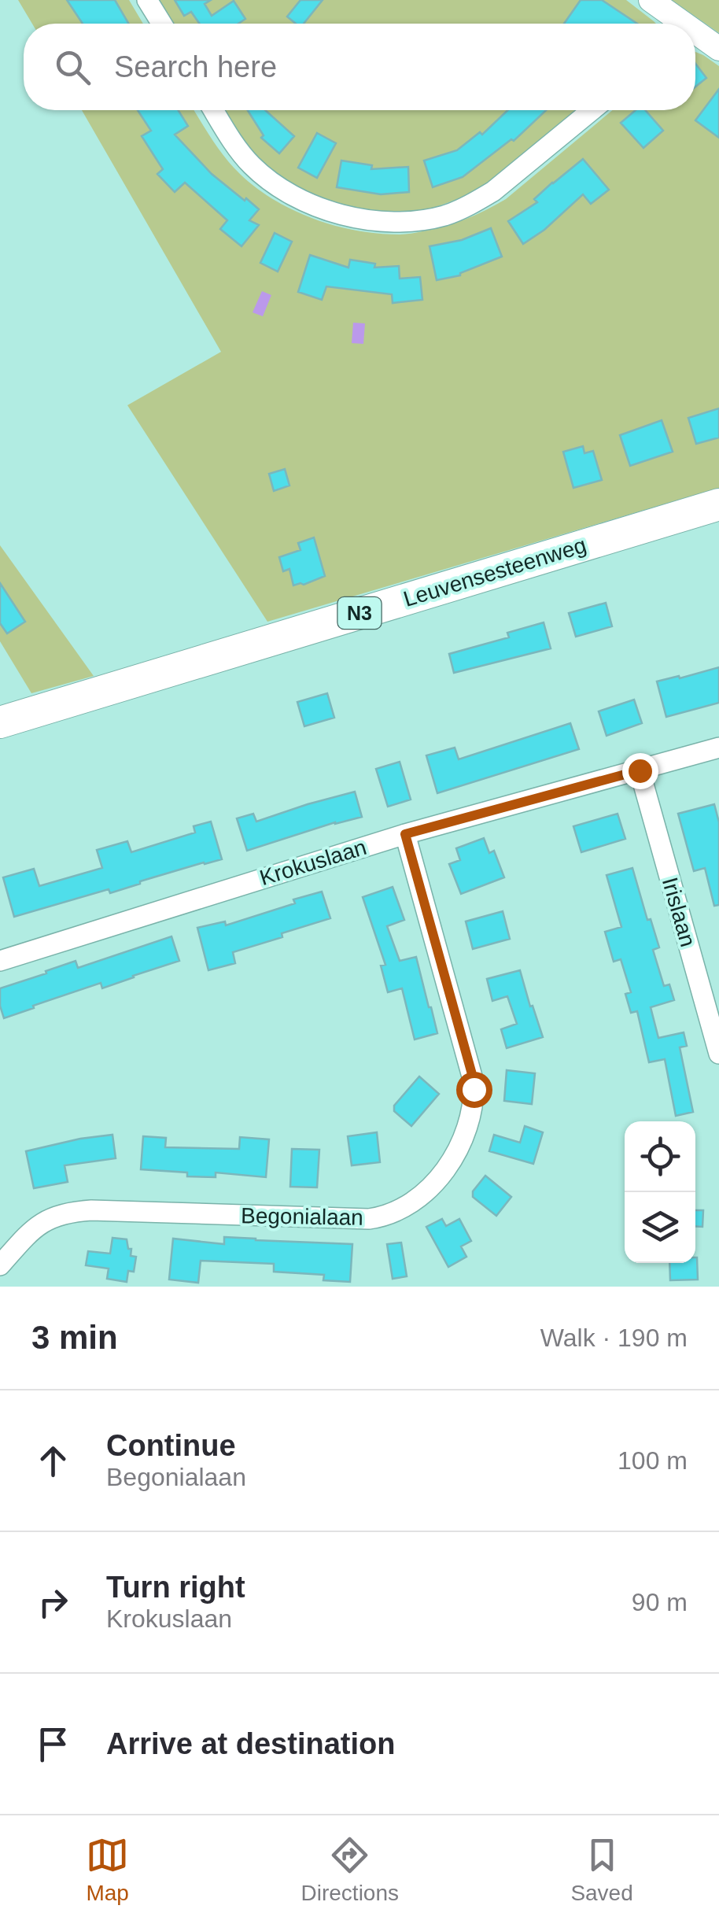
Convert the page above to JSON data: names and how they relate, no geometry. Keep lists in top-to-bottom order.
{
  "streets": {
    "main road": ["Leuvensesteenweg", "N3"],
    "street": ["Krokuslaan", "Irislaan", "Begonialaan"]
  },
  "crossings": [
    ["Krokuslaan", "Irislaan"],
    ["Krokuslaan", "Begonialaan"]
  ],
  "page": {
    "search": "Search here",
    "heading": ["3 min", "Walk · 190 m"],
    "list": [
      ["Continue", "Begonialaan", "100 m"],
      ["Turn right", "Krokuslaan", "90 m"],
      "Arrive at destination"
    ],
    "nav": ["Map", "Directions", "Saved"]
  }
}
